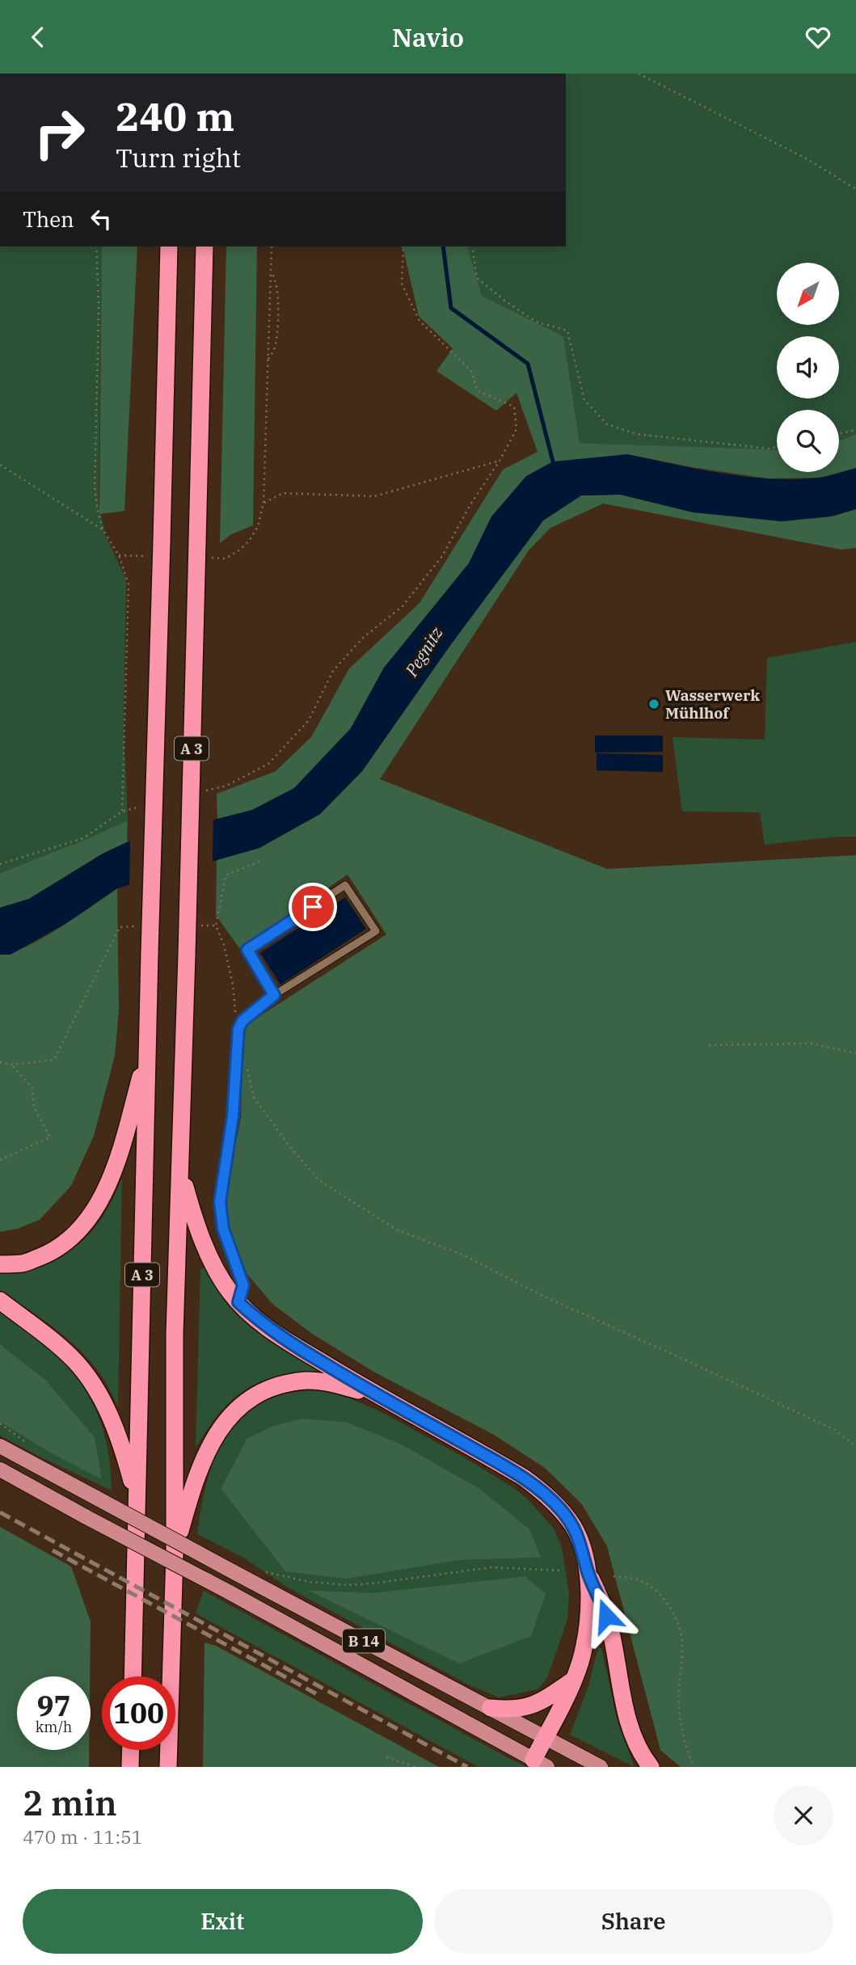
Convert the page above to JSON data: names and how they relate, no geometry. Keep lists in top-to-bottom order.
{
  "streets": {
    "highway": ["A 3"],
    "main road": ["B 14"]
  },
  "water": ["Pegnitz"],
  "places": ["Wasserwerk Mühlhof"],
  "north": "bottom left",
  "page": {
    "header": "Navio",
    "turn": ["240 m", "Turn right"],
    "then": "Then",
    "speed": "97 km/h",
    "limit": "100",
    "heading": ["2 min", "470 m · 11:51"],
    "buttons": ["Exit", "Share"]
  }
}
